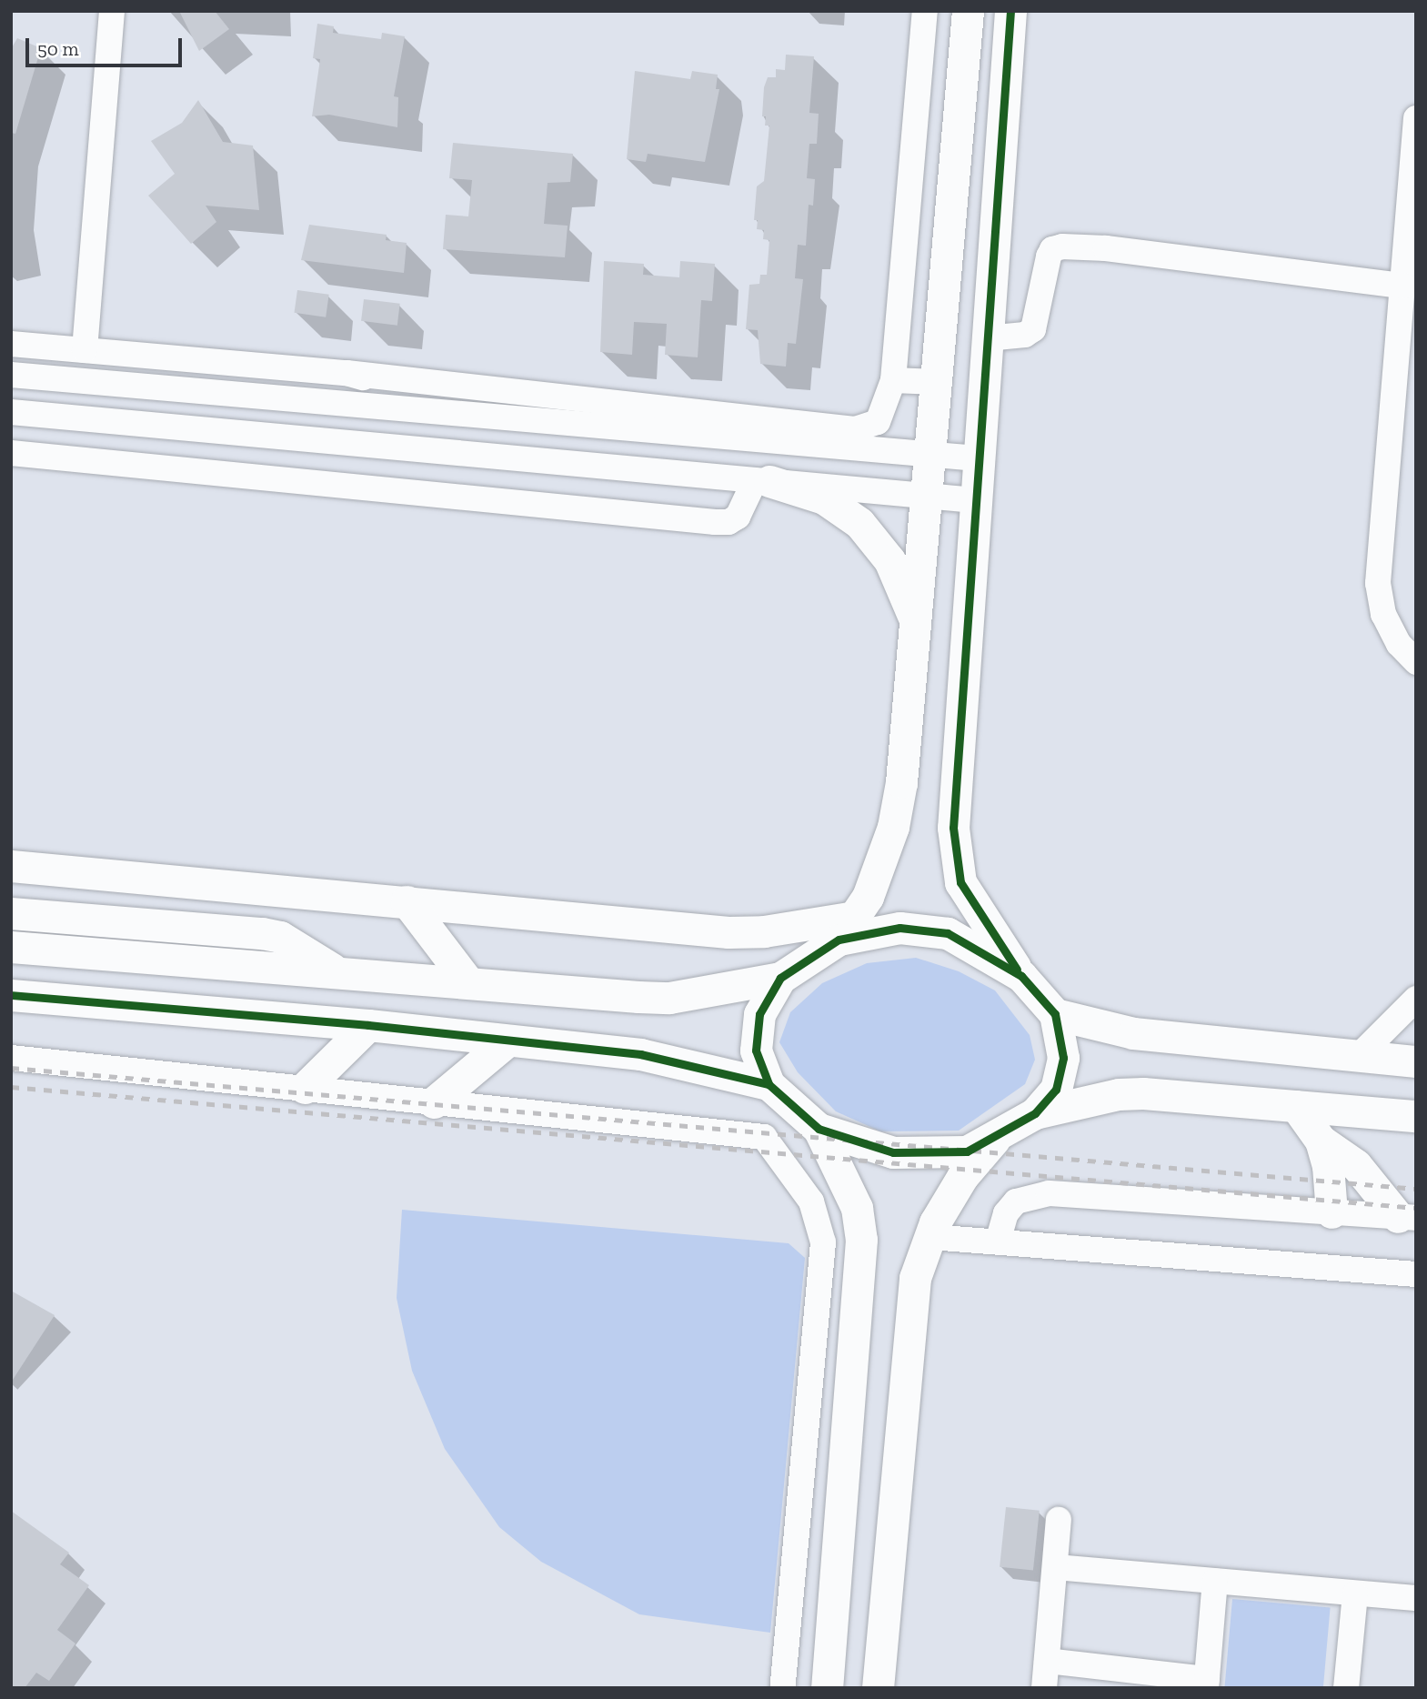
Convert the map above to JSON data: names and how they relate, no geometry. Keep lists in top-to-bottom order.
{
  "scale_bar": "50 m"
}
